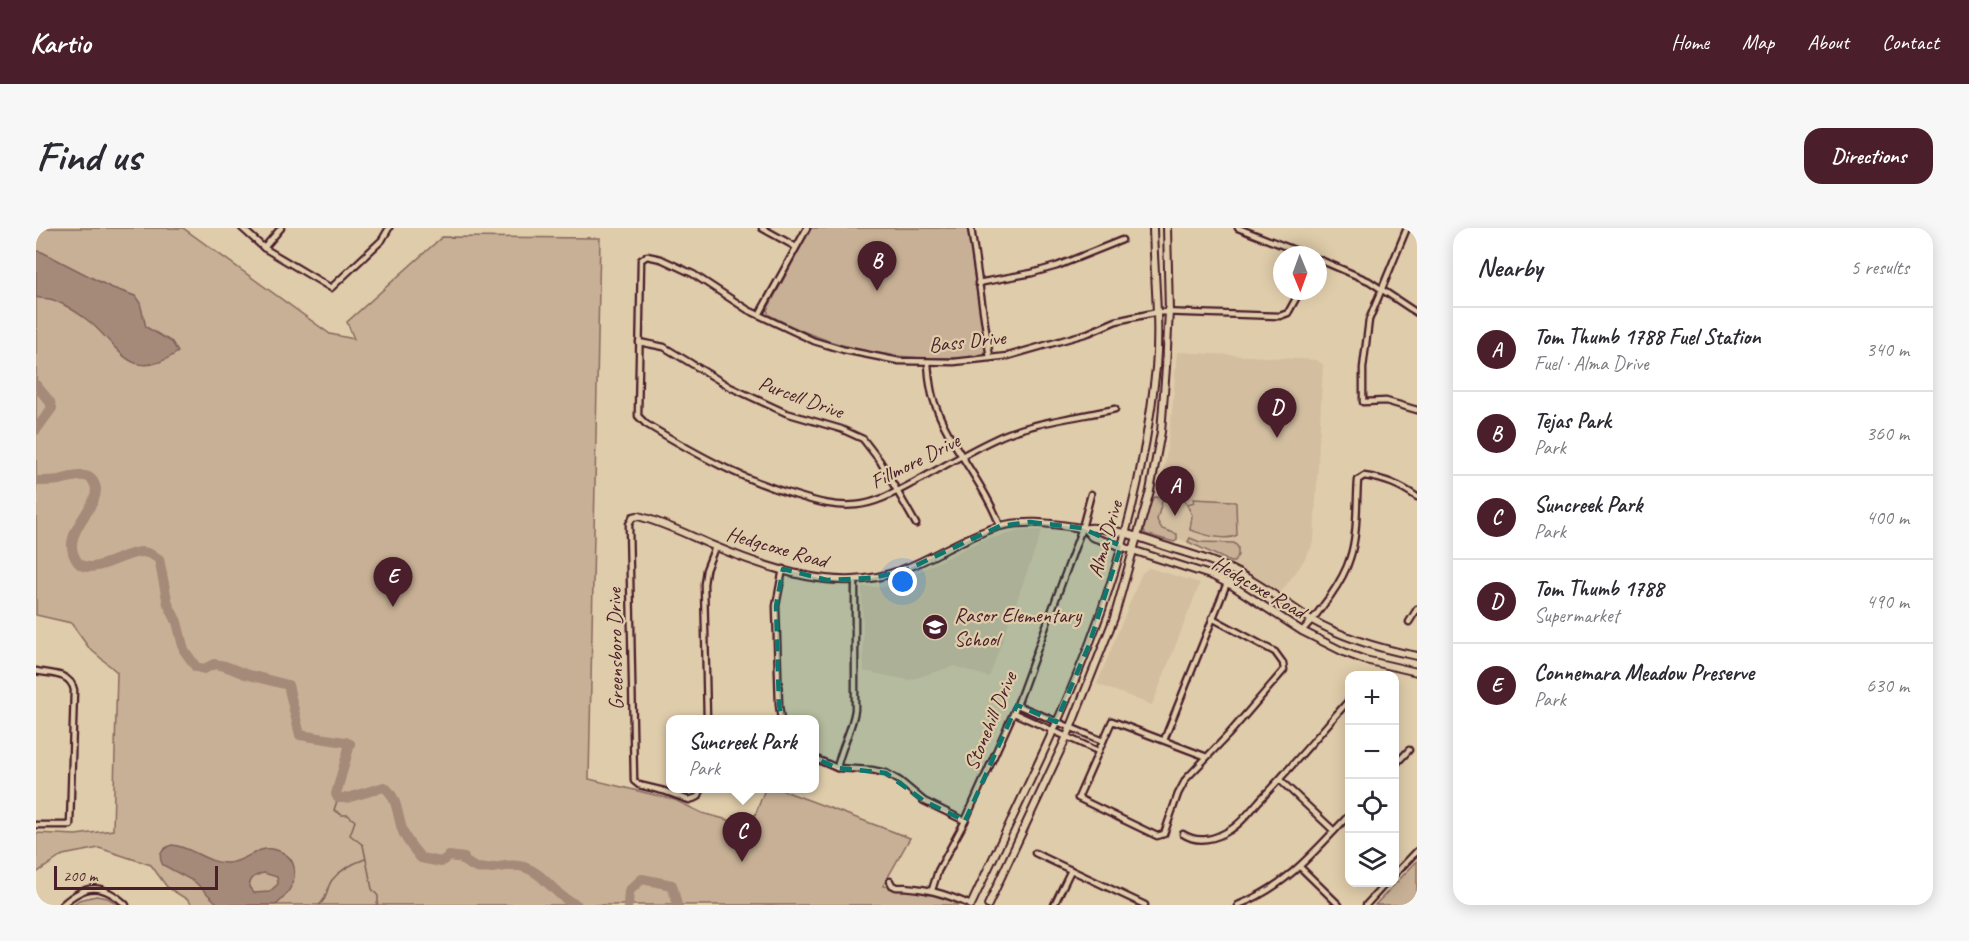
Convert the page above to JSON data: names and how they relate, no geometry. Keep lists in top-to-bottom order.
{
  "streets": {
    "main road": ["Alma Drive", "Hedgcoxe Road"],
    "street": [
      "Bass Drive",
      "Purcell Drive",
      "Fillmore Drive",
      "Greensboro Drive",
      "Stonehill Drive"
    ]
  },
  "crossings": [
    ["Bass Drive", "Purcell Drive"],
    ["Bass Drive", "Fillmore Drive"],
    ["Bass Drive", "Alma Drive"],
    ["Purcell Drive", "Fillmore Drive"],
    ["Alma Drive", "Hedgcoxe Road"],
    ["Hedgcoxe Road", "Greensboro Drive"],
    ["Hedgcoxe Road", "Stonehill Drive"]
  ],
  "places": {
    "school or university": ["Rasor Elementary School"]
  },
  "scale_bar": "200 m",
  "north": "bottom",
  "page": {
    "header": "Kartio",
    "nav": [
      "Home",
      "Map",
      "About",
      "Contact"
    ],
    "buttons": "Directions",
    "title": "Find us",
    "heading": ["Nearby", "5 results"],
    "pins": [
      "B",
      "D",
      "A",
      "E",
      "C"
    ],
    "list": [
      {
        "mark": "A",
        "name": "Tom Thumb 1788 Fuel Station",
        "note": "Fuel · Alma Drive",
        "value": "340 m"
      },
      {
        "mark": "B",
        "name": "Tejas Park",
        "note": "Park",
        "value": "360 m"
      },
      {
        "mark": "C",
        "name": "Suncreek Park",
        "note": "Park",
        "value": "400 m"
      },
      {
        "mark": "D",
        "name": "Tom Thumb 1788",
        "note": "Supermarket",
        "value": "490 m"
      },
      {
        "mark": "E",
        "name": "Connemara Meadow Preserve",
        "note": "Park",
        "value": "630 m"
      }
    ],
    "map_buttons": ["+", "−"],
    "popup": ["Suncreek Park", "Park"],
    "scale": "200 m"
  }
}
